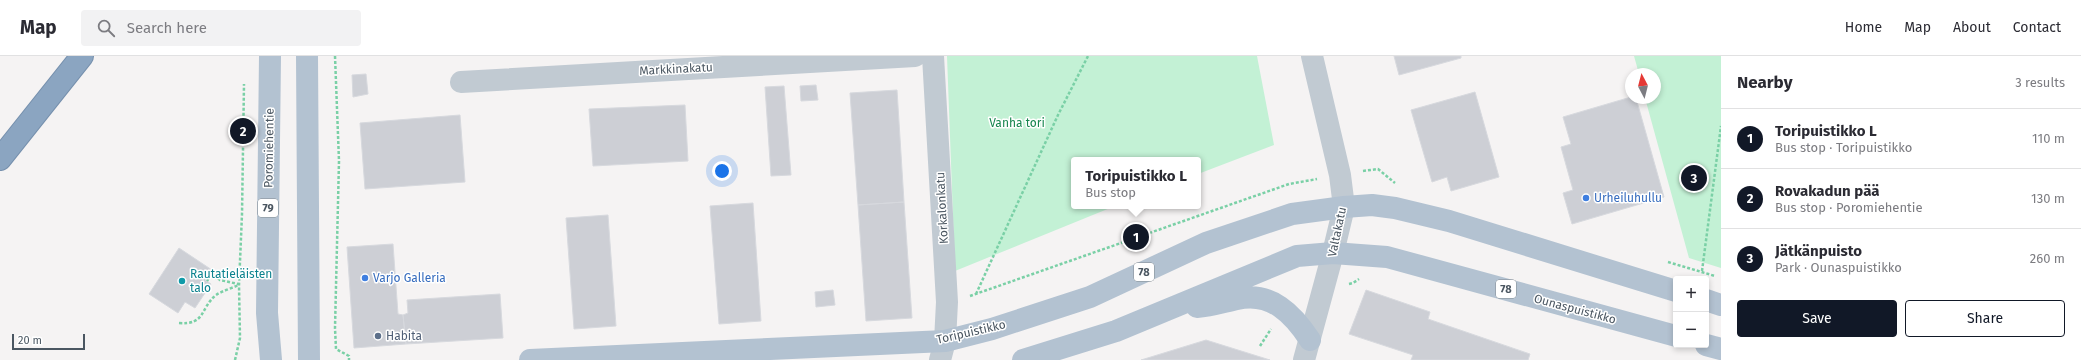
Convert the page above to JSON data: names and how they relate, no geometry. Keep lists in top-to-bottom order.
{
  "streets": {
    "main road": [
      "Poromiehentie",
      "79",
      "78",
      "Ounaspuistikko",
      "Toripuistikko"
    ],
    "street": ["Markkinakatu", "Korkalonkatu", "Valtakatu"]
  },
  "crossings": [
    ["Korkalonkatu", "Toripuistikko"],
    ["Valtakatu", "78"],
    ["Valtakatu", "Ounaspuistikko"],
    ["Valtakatu", "Toripuistikko"],
    ["78", "Ounaspuistikko"],
    ["78", "Toripuistikko"]
  ],
  "parks": ["Vanha tori"],
  "places": [
    "Urheiluhullu",
    "Varjo Galleria",
    "Rautatieläisten talo",
    "Habita"
  ],
  "scale_bar": "20 m",
  "north": "top",
  "page": {
    "header": "Map",
    "search": "Search here",
    "nav": [
      "Home",
      "Map",
      "About",
      "Contact"
    ],
    "heading": ["Nearby", "3 results"],
    "list": [
      {
        "mark": "1",
        "name": "Toripuistikko L",
        "note": "Bus stop · Toripuistikko",
        "value": "110 m"
      },
      {
        "mark": "2",
        "name": "Rovakadun pää",
        "note": "Bus stop · Poromiehentie",
        "value": "130 m"
      },
      {
        "mark": "3",
        "name": "Jätkänpuisto",
        "note": "Park · Ounaspuistikko",
        "value": "260 m"
      }
    ],
    "pins": ["2", "3", "1"],
    "popup": ["Toripuistikko L", "Bus stop"],
    "map_buttons": ["+", "−"],
    "buttons": ["Save", "Share"],
    "scale": "20 m"
  }
}
